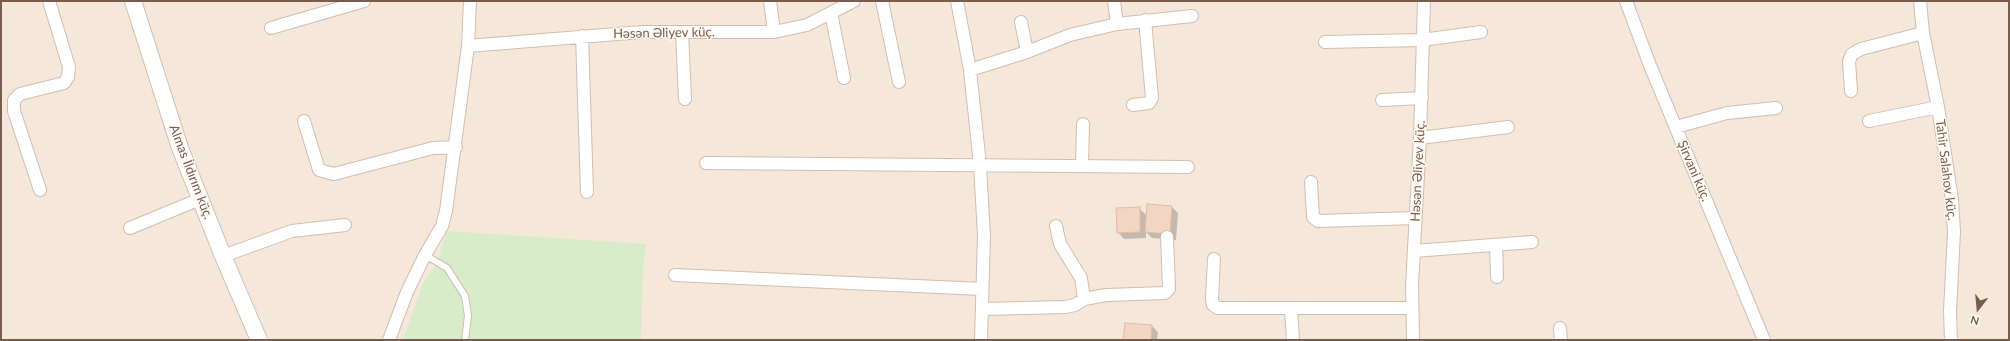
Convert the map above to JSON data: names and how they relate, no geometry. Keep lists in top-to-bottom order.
{
  "streets": {
    "street": [
      "Həsən Əliyev küç.",
      "Tahir Salahov küç.",
      "Şirvani küç.",
      "Almas İldırım küç."
    ]
  },
  "north": "bottom"
}
